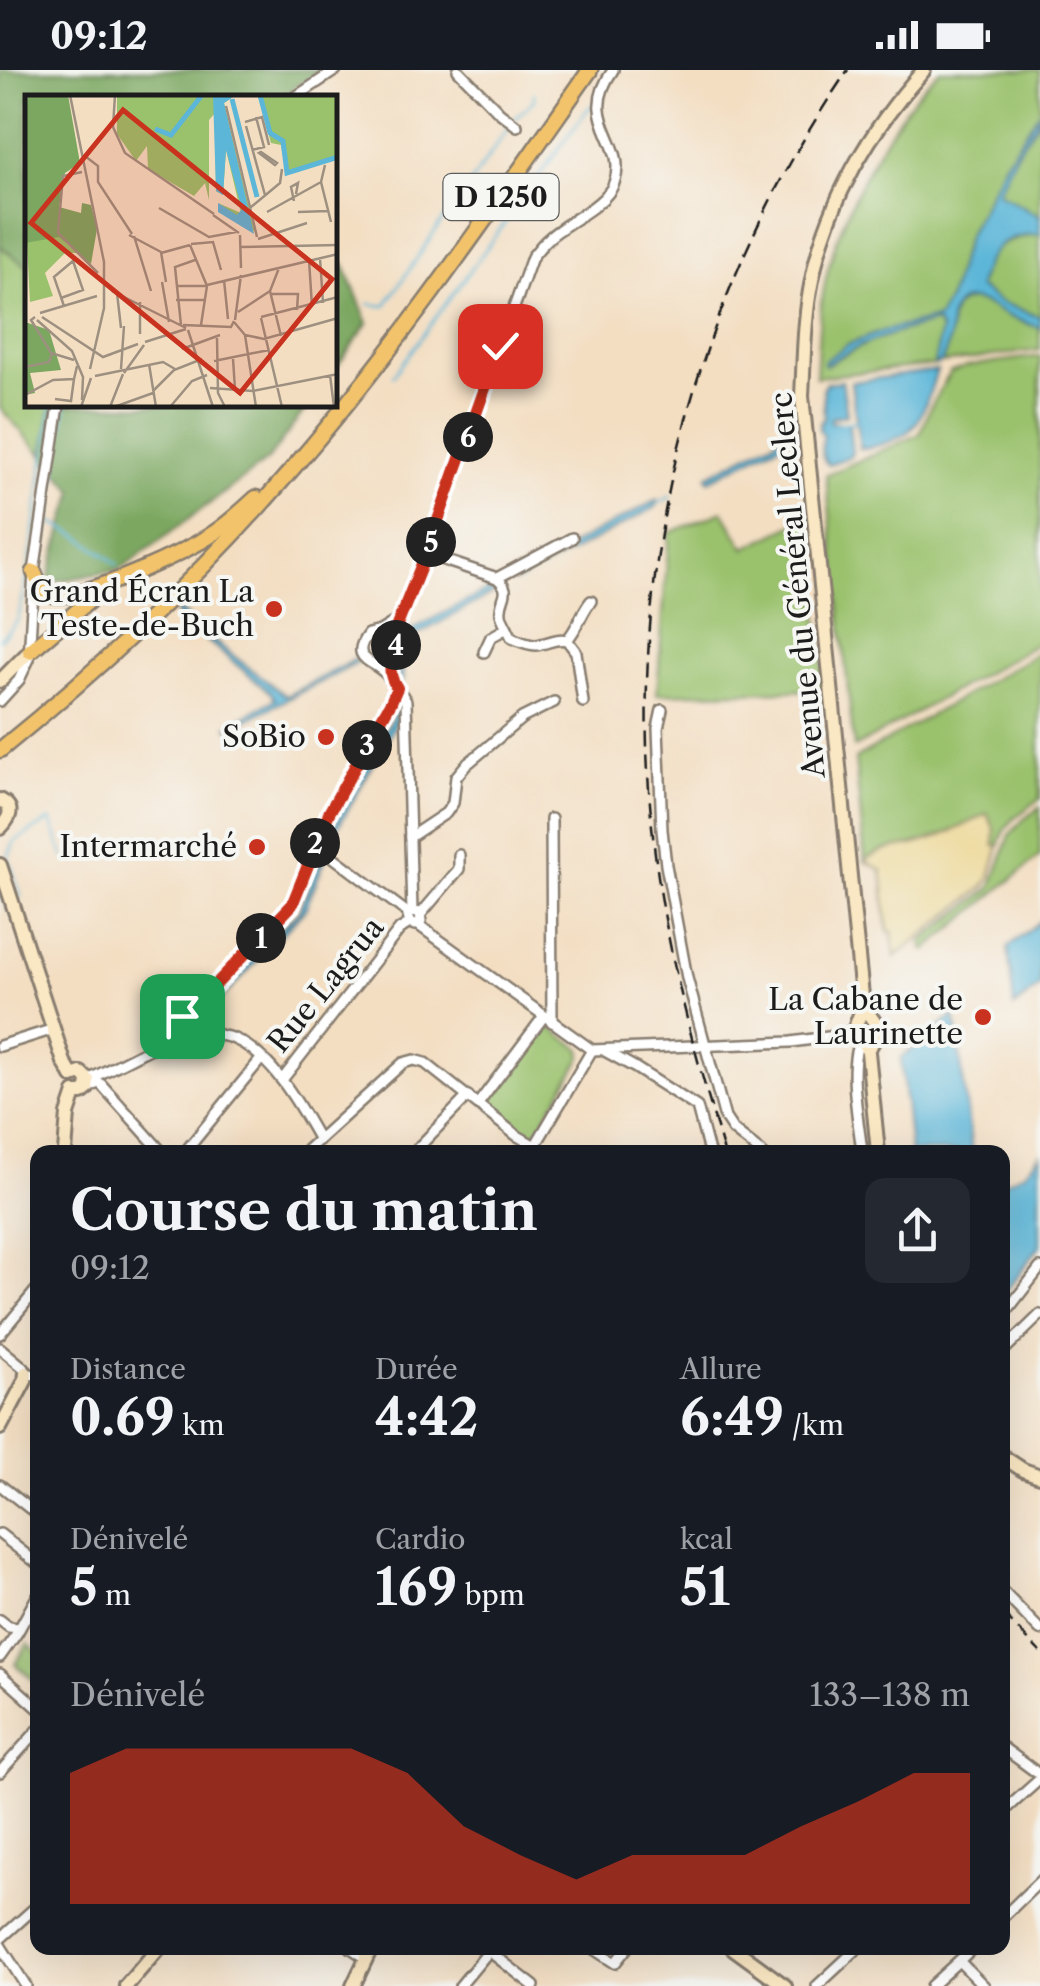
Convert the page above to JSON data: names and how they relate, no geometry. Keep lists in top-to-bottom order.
{
  "streets": {
    "main road": ["D 1250", "Avenue du Général Leclerc"],
    "street": ["Rue Lagrua"]
  },
  "places": [
    "Grand Écran La Teste-de-Buch",
    "SoBio",
    "Intermarché",
    "La Cabane de Laurinette"
  ],
  "page": {
    "status": "09:12",
    "pins": [
      "6",
      "5",
      "4",
      "3",
      "2",
      "1"
    ],
    "heading": ["Course du matin", "09:12"],
    "stats": [
      ["Distance", "0.69 km"],
      ["Durée", "4:42"],
      ["Allure", "6:49 /km"],
      ["Dénivelé", "5 m"],
      ["Cardio", "169 bpm"],
      ["kcal", "51"]
    ],
    "chart": ["Dénivelé", "133–138 m"]
  }
}
